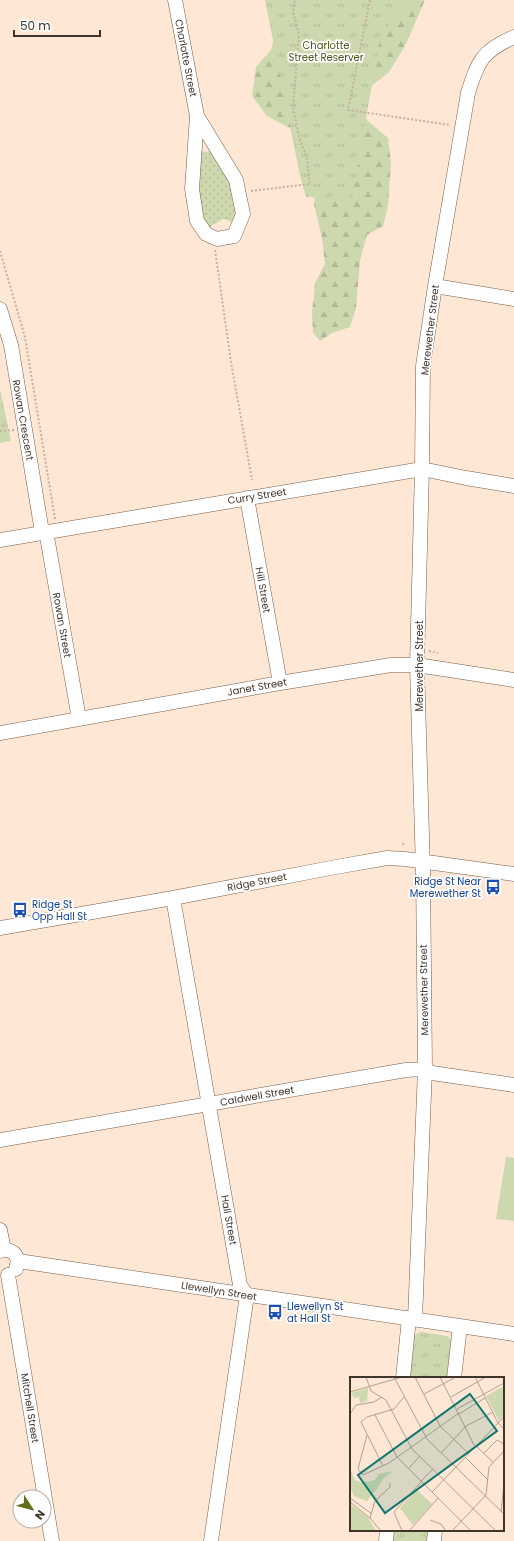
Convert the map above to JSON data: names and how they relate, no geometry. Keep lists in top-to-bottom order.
{
  "streets": {
    "street": [
      "Charlotte Street",
      "Merewether Street",
      "Rowan Crescent",
      "Curry Street",
      "Hill Street",
      "Rowan Street",
      "Janet Street",
      "Ridge Street",
      "Caldwell Street",
      "Hall Street",
      "Llewellyn Street",
      "Mitchell Street"
    ]
  },
  "crossings": [
    ["Merewether Street", "Curry Street"],
    ["Merewether Street", "Janet Street"],
    ["Merewether Street", "Ridge Street"],
    ["Merewether Street", "Caldwell Street"],
    ["Merewether Street", "Llewellyn Street"],
    ["Rowan Crescent", "Curry Street"],
    ["Rowan Crescent", "Rowan Street"],
    ["Curry Street", "Hill Street"],
    ["Curry Street", "Rowan Street"],
    ["Hill Street", "Janet Street"],
    ["Rowan Street", "Janet Street"],
    ["Ridge Street", "Hall Street"],
    ["Caldwell Street", "Hall Street"],
    ["Hall Street", "Llewellyn Street"]
  ],
  "parks": ["Charlotte Street Reserver"],
  "places": {
    "bus stop": ["Ridge St Near Merewether St", "Ridge St Opp Hall St", "Llewellyn St at Hall St"]
  },
  "scale_bar": "50 m",
  "north": "bottom right"
}
